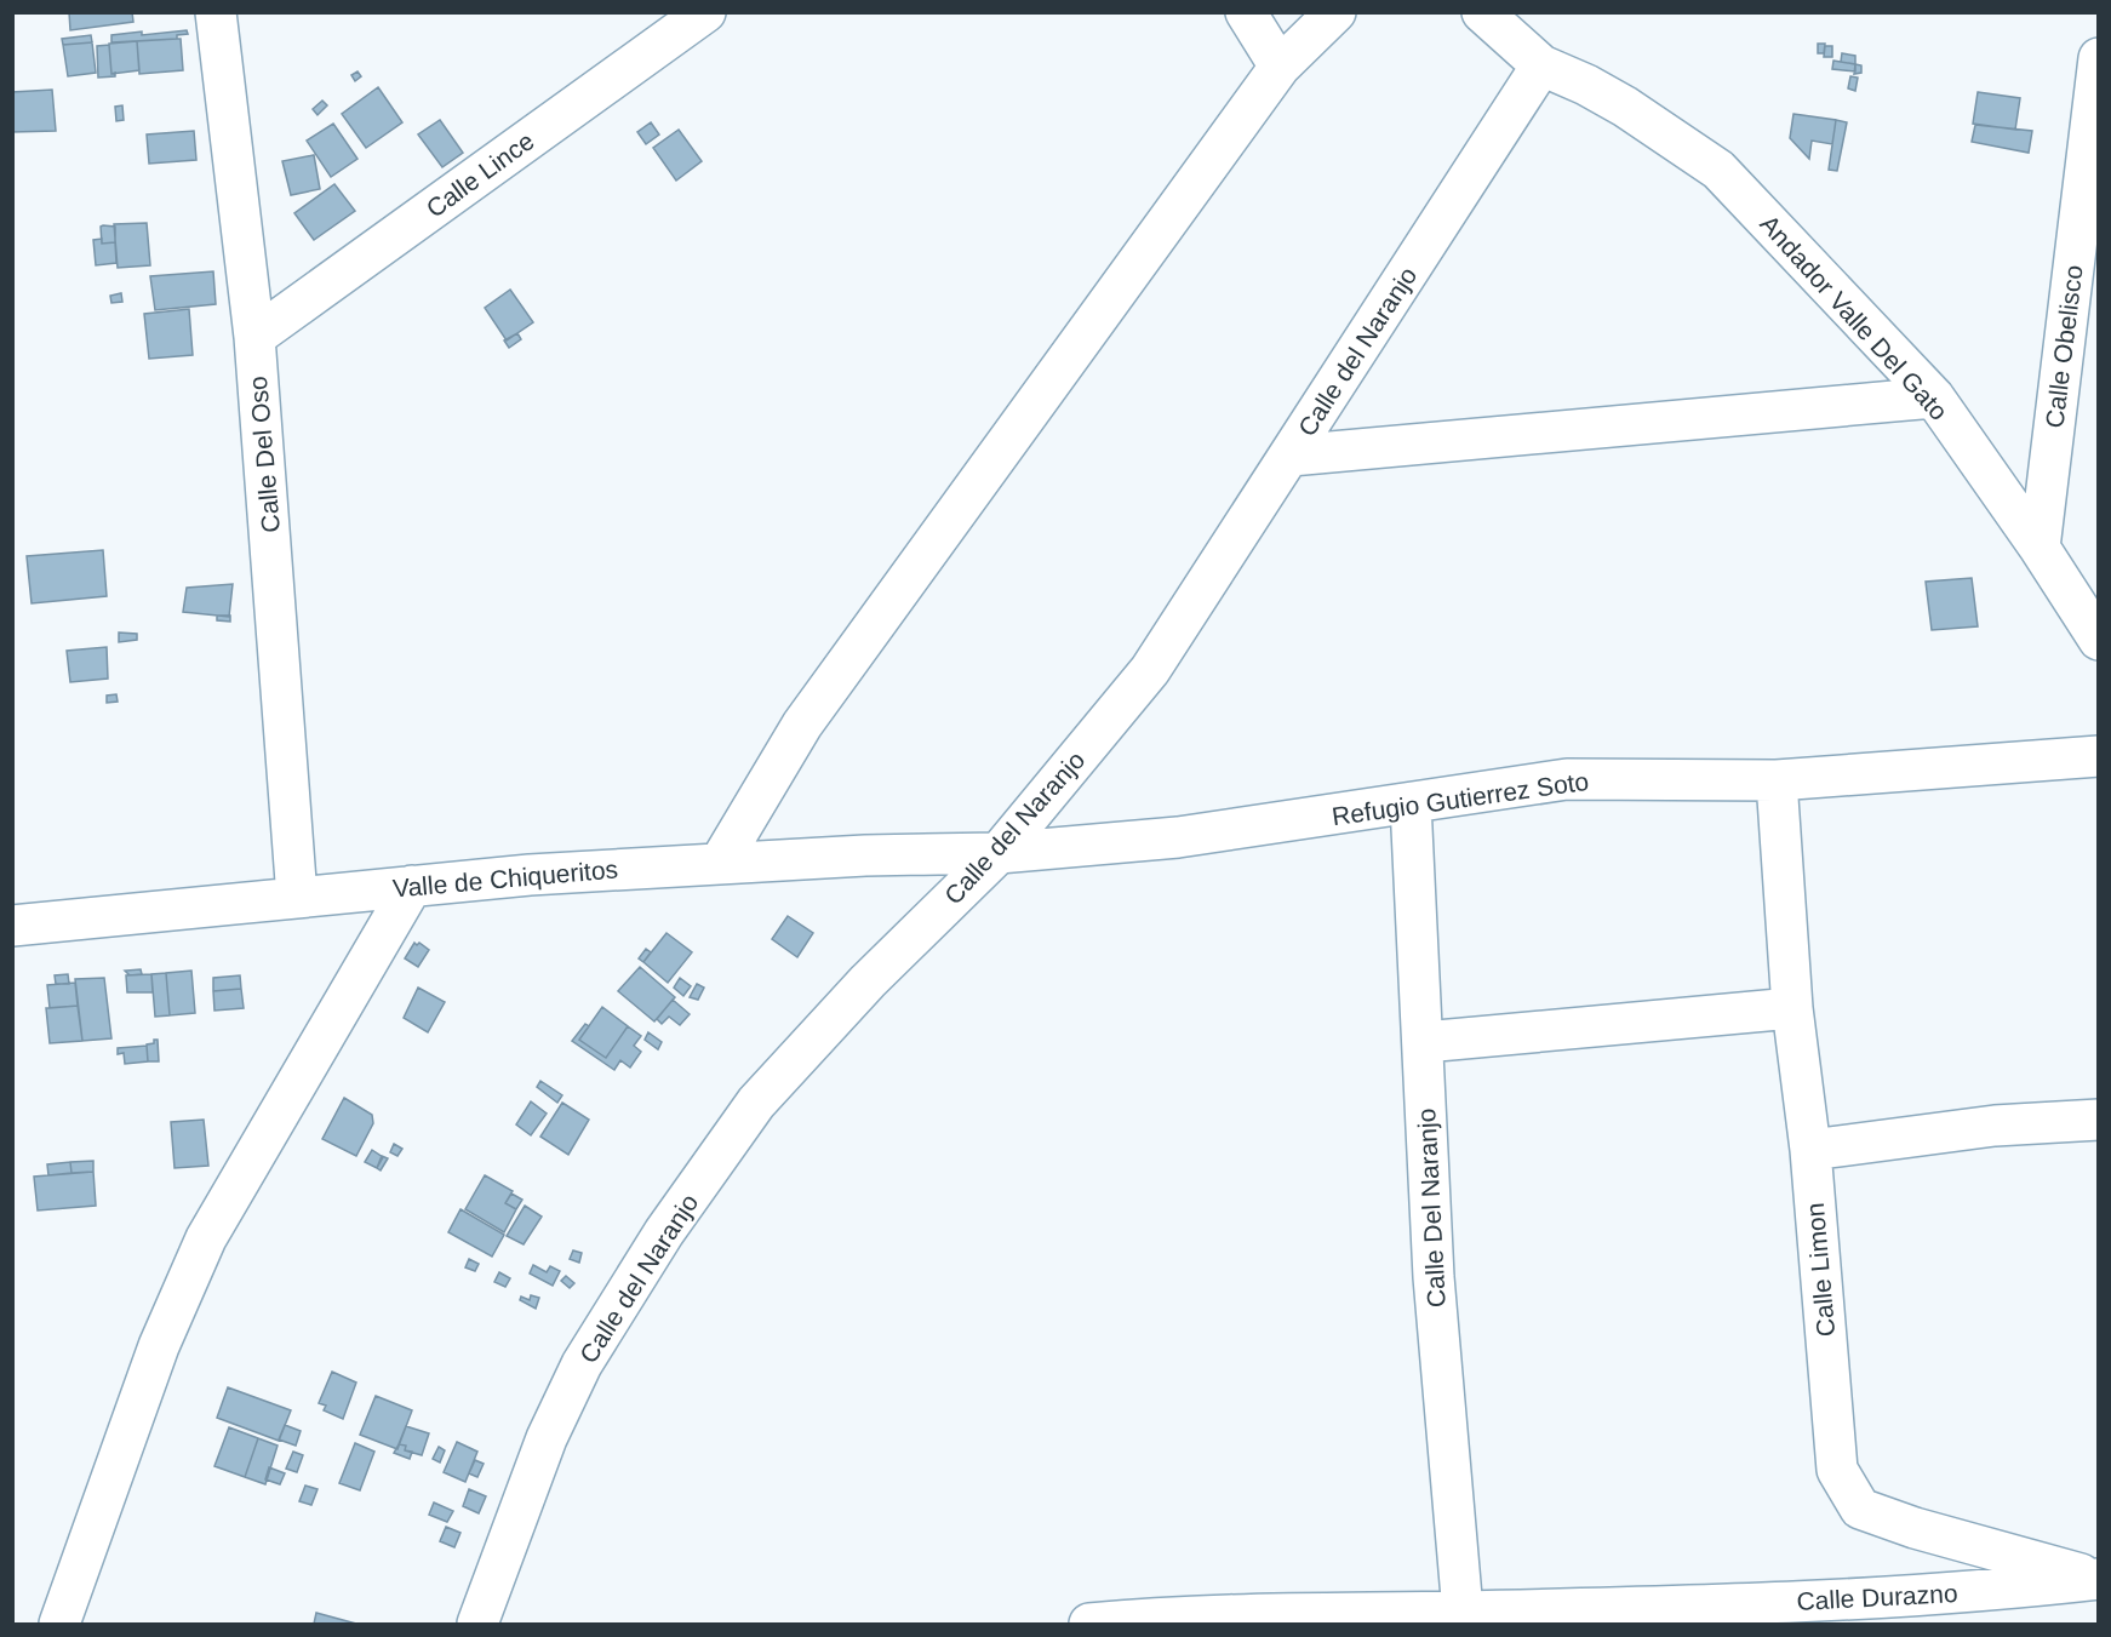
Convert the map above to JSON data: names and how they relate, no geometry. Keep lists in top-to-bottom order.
{
  "streets": {
    "street": [
      "Calle Lince",
      "Andador Valle Del Gato",
      "Calle Obelisco",
      "Calle del Naranjo",
      "Calle Del Oso",
      "Refugio Gutierrez Soto",
      "Valle de Chiqueritos",
      "Calle Del Naranjo",
      "Calle Limon",
      "Calle Durazno"
    ]
  },
  "crossings": [
    ["Calle Lince", "Calle Del Oso"],
    ["Andador Valle Del Gato", "Calle Obelisco"],
    ["Andador Valle Del Gato", "Calle del Naranjo"],
    ["Calle del Naranjo", "Refugio Gutierrez Soto"],
    ["Calle del Naranjo", "Valle de Chiqueritos"],
    ["Calle Del Oso", "Valle de Chiqueritos"],
    ["Refugio Gutierrez Soto", "Valle de Chiqueritos"],
    ["Refugio Gutierrez Soto", "Calle Del Naranjo"],
    ["Refugio Gutierrez Soto", "Calle Limon"],
    ["Calle Del Naranjo", "Calle Durazno"],
    ["Calle Limon", "Calle Durazno"]
  ]
}
